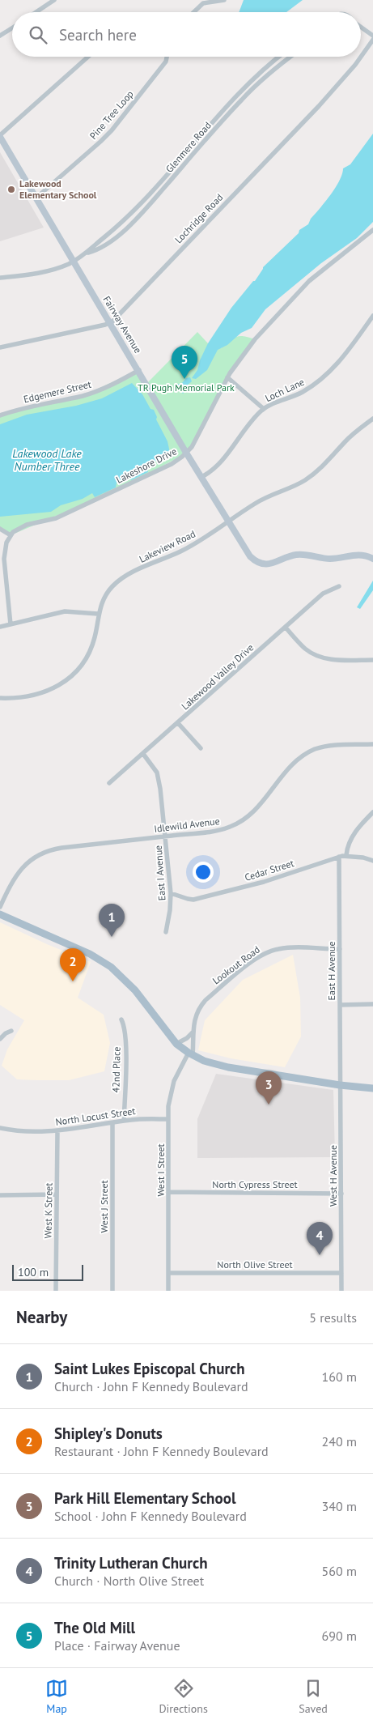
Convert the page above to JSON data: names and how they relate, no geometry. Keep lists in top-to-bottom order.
{
  "streets": {
    "street": [
      "Pine Tree Loop",
      "Glenmere Road",
      "Lochridge Road",
      "Fairway Avenue",
      "Loch Lane",
      "Edgemere Street",
      "Lakeshore Drive",
      "Lakeview Road",
      "Lakewood Valley Drive",
      "Idlewild Avenue",
      "Cedar Street",
      "East I Avenue",
      "Lookout Road",
      "East H Avenue",
      "42nd Place",
      "North Locust Street",
      "West I Street",
      "West H Avenue",
      "North Cypress Street",
      "West J Street",
      "West K Street",
      "North Olive Street"
    ]
  },
  "crossings": [
    ["Pine Tree Loop", "Fairway Avenue"],
    ["Glenmere Road", "Fairway Avenue"],
    ["Lochridge Road", "Fairway Avenue"],
    ["Fairway Avenue", "Loch Lane"],
    ["Fairway Avenue", "Edgemere Street"],
    ["Fairway Avenue", "Lakeshore Drive"],
    ["Fairway Avenue", "Lakeview Road"],
    ["Lakewood Valley Drive", "East I Avenue"],
    ["Idlewild Avenue", "East I Avenue"],
    ["Cedar Street", "East I Avenue"],
    ["Cedar Street", "East H Avenue"],
    ["Lookout Road", "East H Avenue"],
    ["Lookout Road", "West I Street"],
    ["East H Avenue", "West H Avenue"],
    ["42nd Place", "North Locust Street"],
    ["North Locust Street", "West I Street"],
    ["North Locust Street", "West J Street"],
    ["North Locust Street", "West K Street"],
    ["West I Street", "North Cypress Street"],
    ["West I Street", "North Olive Street"],
    ["West H Avenue", "North Cypress Street"],
    ["West H Avenue", "North Olive Street"]
  ],
  "water": ["Lakewood Lake Number Three"],
  "parks": ["TR Pugh Memorial Park"],
  "places": ["Lakewood Elementary School"],
  "scale_bar": "100 m",
  "page": {
    "search": "Search here",
    "pins": [
      "5",
      "1",
      "2",
      "3",
      "4"
    ],
    "scale": "100 m",
    "heading": ["Nearby", "5 results"],
    "list": [
      {
        "mark": "1",
        "name": "Saint Lukes Episcopal Church",
        "note": "Church · John F Kennedy Boulevard",
        "value": "160 m"
      },
      {
        "mark": "2",
        "name": "Shipley's Donuts",
        "note": "Restaurant · John F Kennedy Boulevard",
        "value": "240 m"
      },
      {
        "mark": "3",
        "name": "Park Hill Elementary School",
        "note": "School · John F Kennedy Boulevard",
        "value": "340 m"
      },
      {
        "mark": "4",
        "name": "Trinity Lutheran Church",
        "note": "Church · North Olive Street",
        "value": "560 m"
      },
      {
        "mark": "5",
        "name": "The Old Mill",
        "note": "Place · Fairway Avenue",
        "value": "690 m"
      }
    ],
    "nav": ["Map", "Directions", "Saved"]
  }
}
